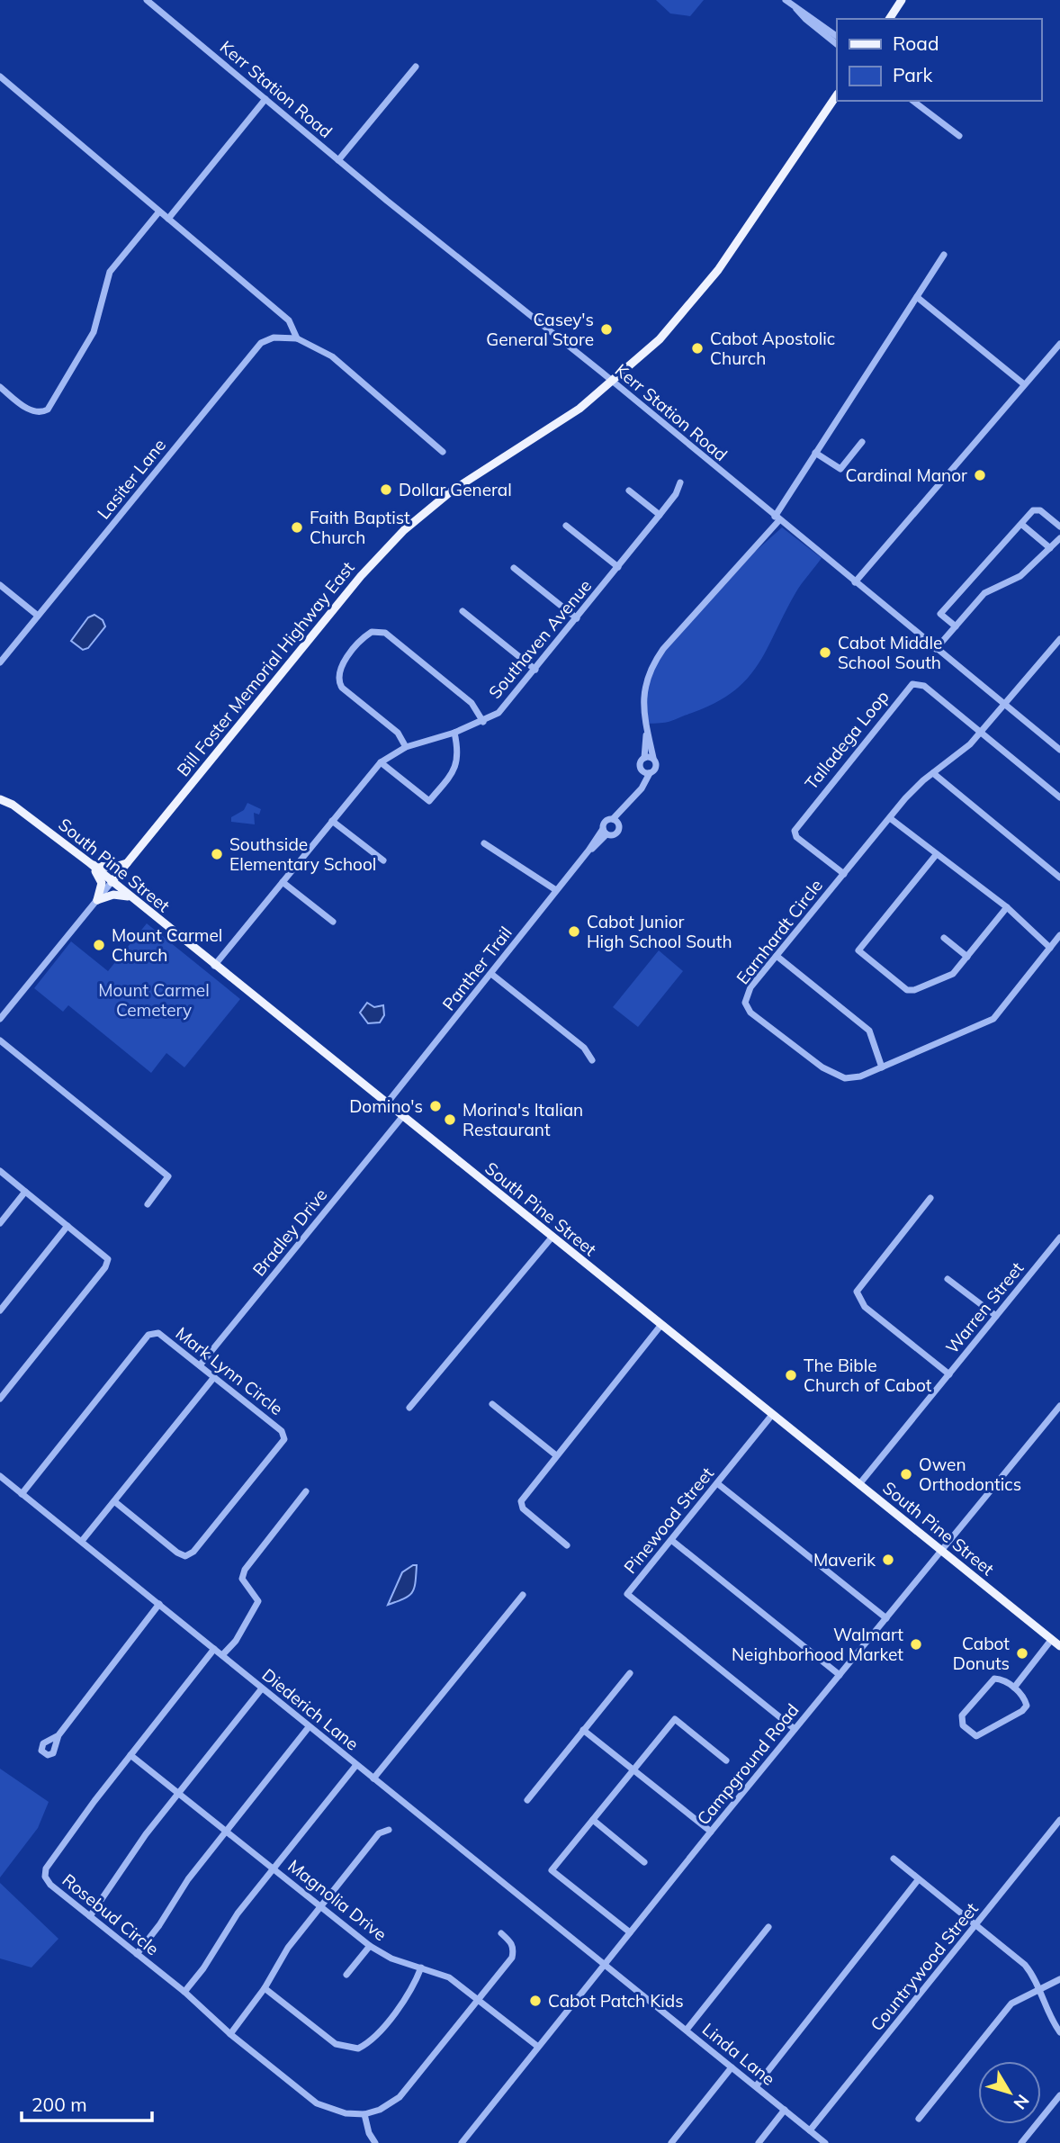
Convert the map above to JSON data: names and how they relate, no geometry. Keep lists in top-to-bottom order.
{
  "streets": {
    "main road": ["Bill Foster Memorial Highway East", "South Pine Street"],
    "street": [
      "Kerr Station Road",
      "Lasiter Lane",
      "Southaven Avenue",
      "Talladega Loop",
      "Earnhardt Circle",
      "Panther Trail",
      "Bradley Drive",
      "Warren Street",
      "Mark Lynn Circle",
      "Pinewood Street",
      "Diederich Lane",
      "Campground Road",
      "Magnolia Drive",
      "Rosebud Circle",
      "Countrywood Street",
      "Linda Lane"
    ]
  },
  "crossings": [
    ["Kerr Station Road", "Bill Foster Memorial Highway East"],
    ["Kerr Station Road", "Earnhardt Circle"],
    ["Southaven Avenue", "South Pine Street"],
    ["Bill Foster Memorial Highway East", "South Pine Street"],
    ["Talladega Loop", "Earnhardt Circle"],
    ["South Pine Street", "Panther Trail"],
    ["South Pine Street", "Bradley Drive"],
    ["South Pine Street", "Warren Street"],
    ["South Pine Street", "Pinewood Street"],
    ["South Pine Street", "Campground Road"],
    ["Bradley Drive", "Mark Lynn Circle"],
    ["Mark Lynn Circle", "Diederich Lane"],
    ["Pinewood Street", "Campground Road"],
    ["Diederich Lane", "Campground Road"],
    ["Diederich Lane", "Rosebud Circle"],
    ["Diederich Lane", "Linda Lane"],
    ["Campground Road", "Magnolia Drive"],
    ["Campground Road", "Linda Lane"],
    ["Magnolia Drive", "Rosebud Circle"],
    ["Countrywood Street", "Linda Lane"]
  ],
  "parks": ["Mount Carmel Cemetery"],
  "places": [
    "Casey's General Store",
    "Cabot Apostolic Church",
    "Cardinal Manor",
    "Dollar General",
    "Faith Baptist Church",
    "Cabot Middle School South",
    "Southside Elementary School",
    "Cabot Junior High School South",
    "Mount Carmel Church",
    "Domino's",
    "Morina's Italian Restaurant",
    "The Bible Church of Cabot",
    "Owen Orthodontics",
    "Maverik",
    "Walmart Neighborhood Market",
    "Cabot Donuts",
    "Cabot Patch Kids"
  ],
  "legend": ["Road", "Park"],
  "scale_bar": "200 m",
  "north": "bottom right"
}
